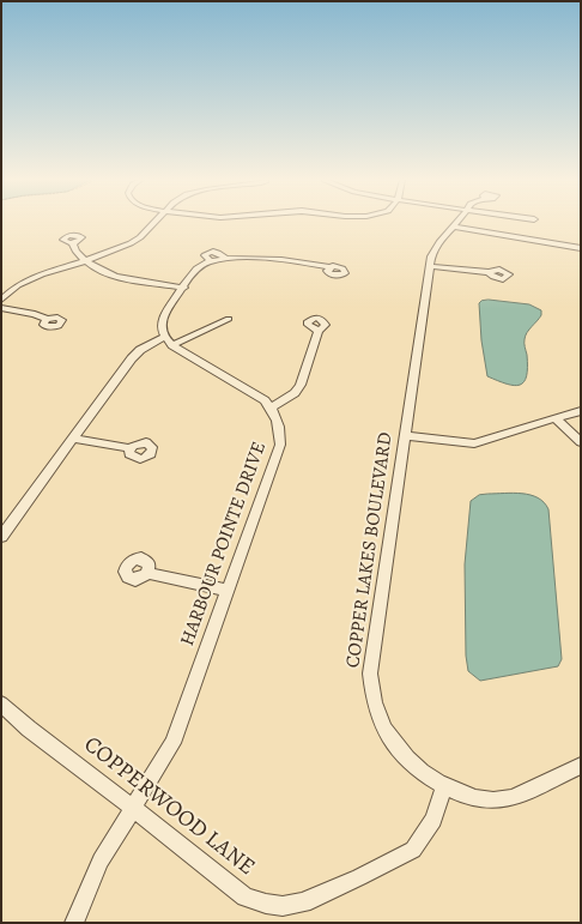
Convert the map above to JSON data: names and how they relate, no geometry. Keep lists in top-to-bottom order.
{
  "streets": {
    "street": ["HARBOUR POINTE DRIVE", "COPPER LAKES BOULEVARD", "COPPERWOOD LANE"]
  },
  "crossings": [
    ["HARBOUR POINTE DRIVE", "COPPERWOOD LANE"],
    ["COPPER LAKES BOULEVARD", "COPPERWOOD LANE"]
  ]
}
